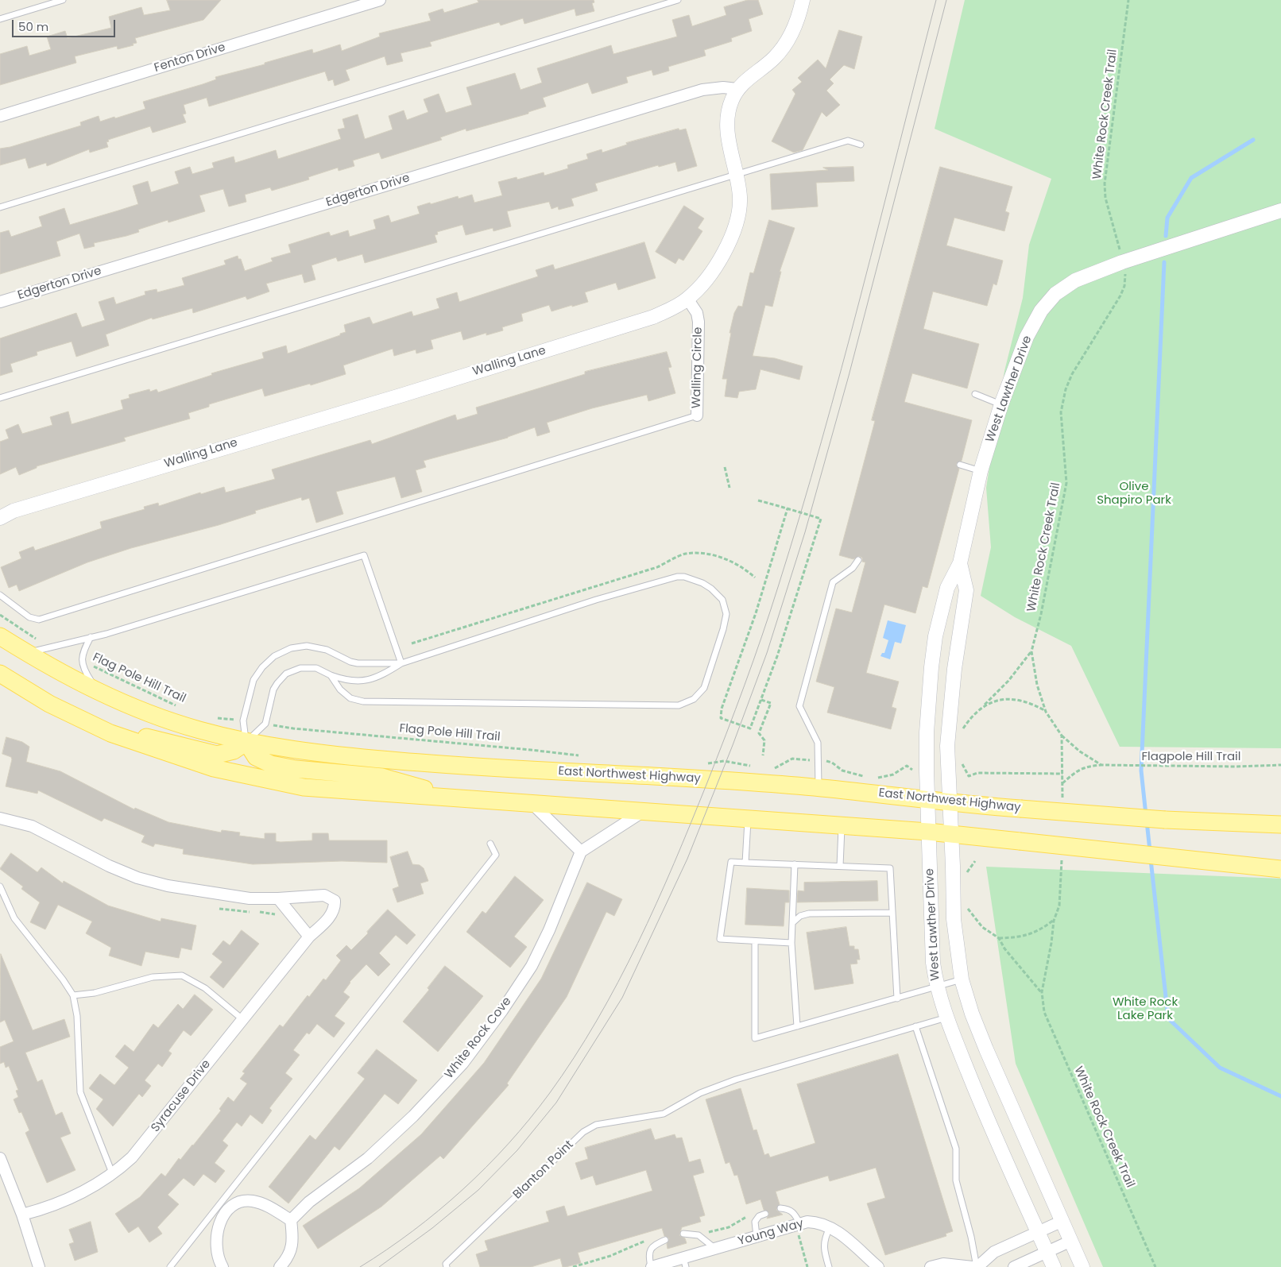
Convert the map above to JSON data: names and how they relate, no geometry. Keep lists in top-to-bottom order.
{
  "streets": {
    "main road": ["East Northwest Highway"],
    "street": [
      "Fenton Drive",
      "Edgerton Drive",
      "Walling Lane",
      "Walling Circle",
      "West Lawther Drive",
      "White Rock Cove",
      "Syracuse Drive",
      "Young Way"
    ],
    "lane": ["Blanton Point"],
    "path": ["White Rock Creek Trail", "Flag Pole Hill Trail", "Flagpole Hill Trail"]
  },
  "crossings": [
    ["White Rock Creek Trail", "Flagpole Hill Trail"],
    ["Edgerton Drive", "Walling Lane"],
    ["Walling Lane", "Walling Circle"],
    ["West Lawther Drive", "East Northwest Highway"]
  ],
  "parks": ["Olive Shapiro Park", "White Rock Lake Park"],
  "scale_bar": "50 m"
}
